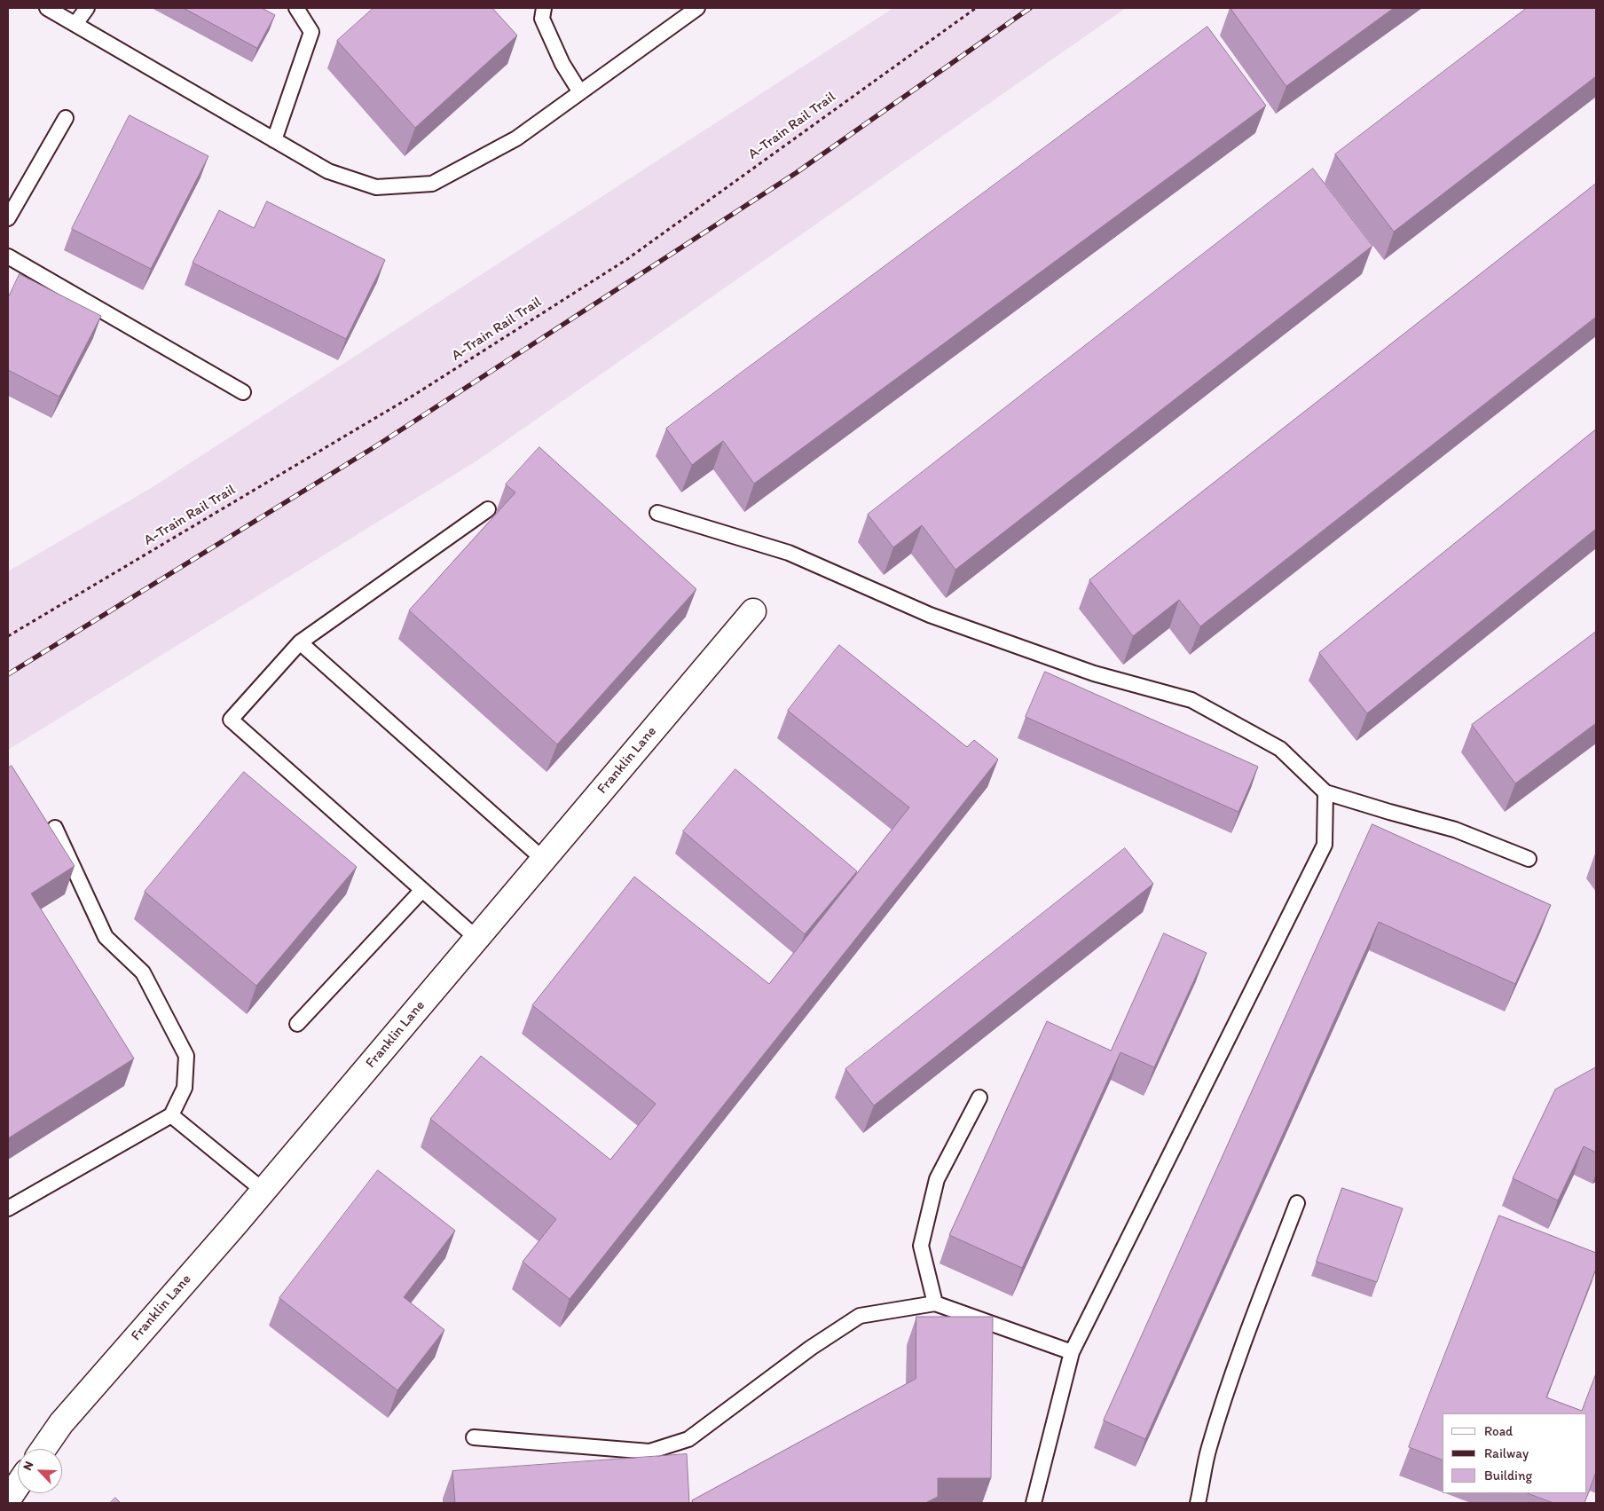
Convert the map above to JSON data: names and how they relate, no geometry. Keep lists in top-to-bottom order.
{
  "streets": {
    "street": ["Franklin Lane"],
    "path": ["A-Train Rail Trail"]
  },
  "legend": ["Road", "Railway", "Building"],
  "north": "top left"
}
